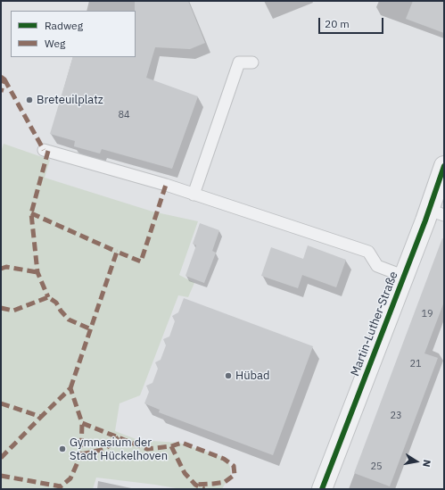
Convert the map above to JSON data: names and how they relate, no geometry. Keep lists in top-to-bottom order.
{
  "streets": {
    "street": ["Martin-Luther-Straße"]
  },
  "places": ["Breteuilplatz", "Hübad", "Gymnasium der Stadt Hückelhoven"],
  "house_numbers": [
    "84",
    "19",
    "21",
    "23",
    "25"
  ],
  "legend": ["Radweg", "Weg"],
  "scale_bar": "20 m",
  "north": "right"
}
